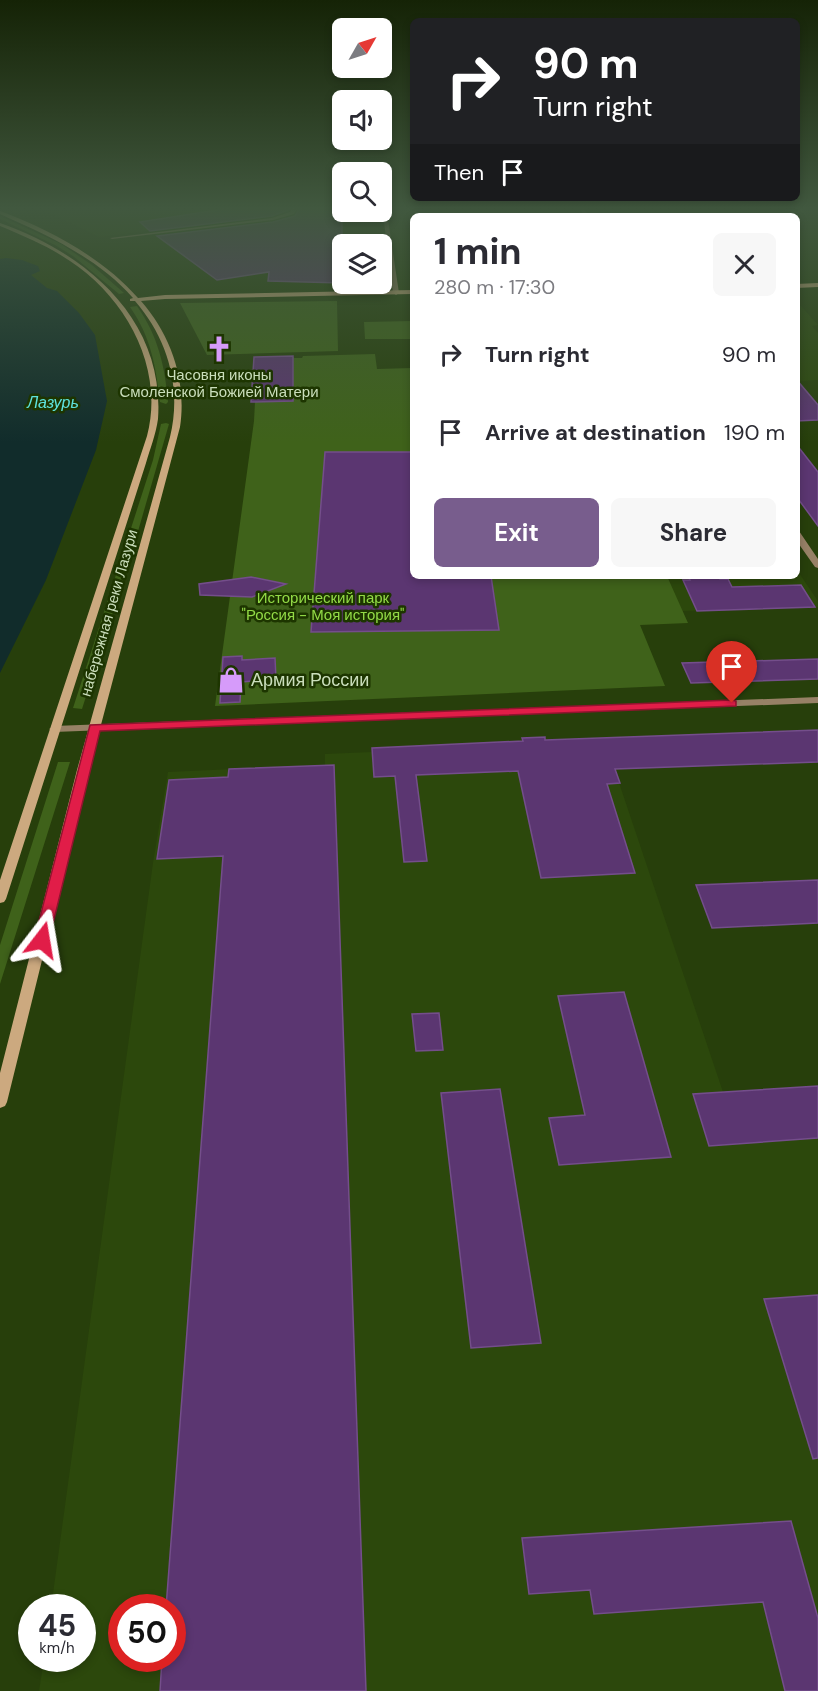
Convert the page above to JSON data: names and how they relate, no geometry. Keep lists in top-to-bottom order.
{
  "streets": {
    "main road": ["набережная реки Лазури"]
  },
  "water": ["Лазурь"],
  "parks": ["Исторический парк \"Россия - Моя история\""],
  "places": {
    "church": ["Часовня иконы Смоленской Божией Матери"],
    "shop": ["Армия России"]
  },
  "north": "top right",
  "page": {
    "turn": ["90 m", "Turn right"],
    "then": "Then",
    "heading": ["1 min", "280 m · 17:30"],
    "list": [
      {
        "name": "Turn right",
        "value": "90 m"
      },
      {
        "name": "Arrive at destination",
        "value": "190 m"
      }
    ],
    "buttons": ["Exit", "Share"],
    "speed": "45 km/h",
    "limit": "50"
  }
}
